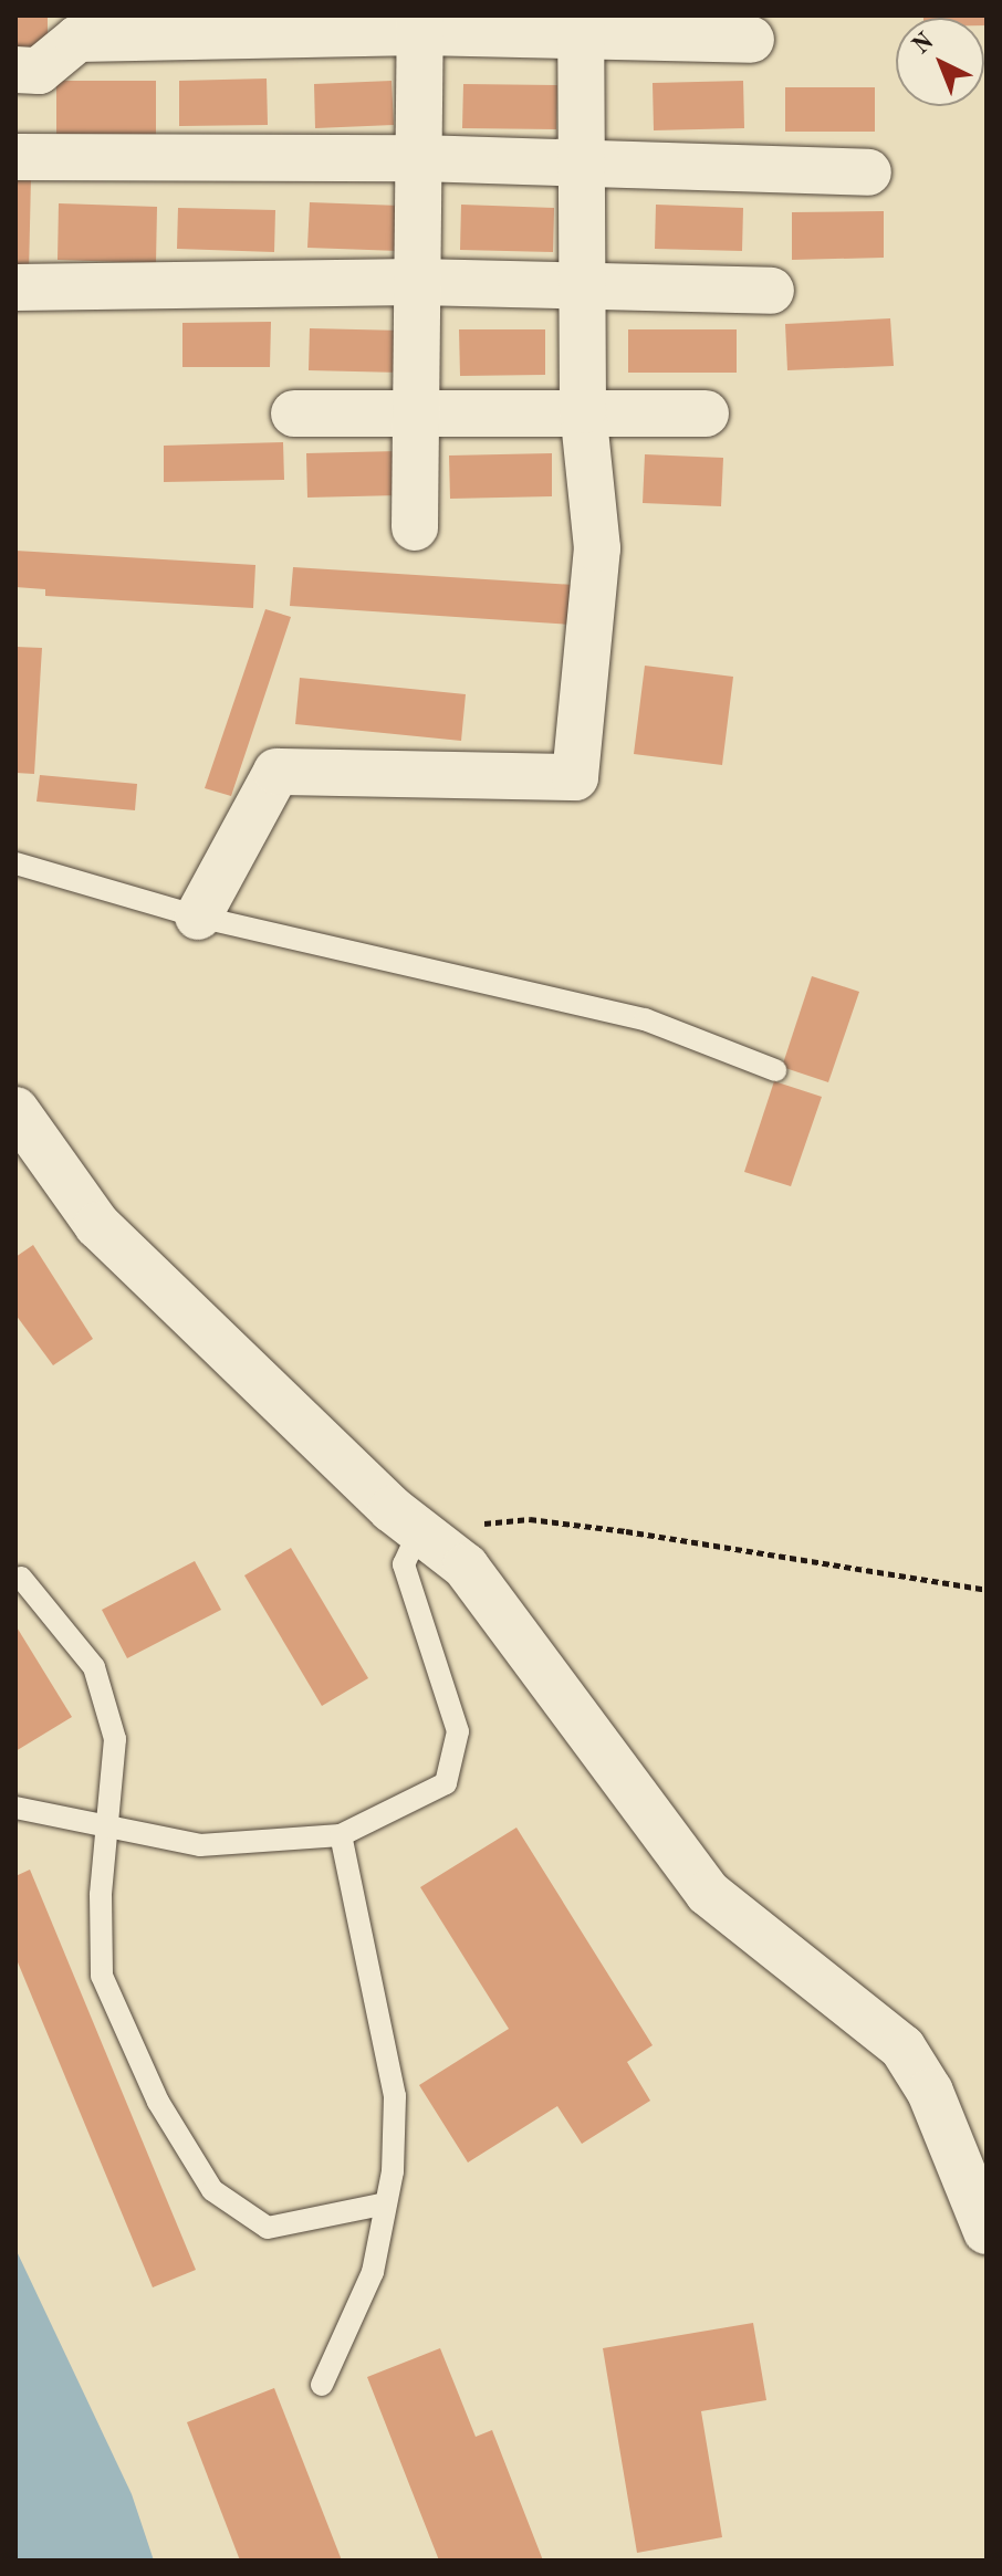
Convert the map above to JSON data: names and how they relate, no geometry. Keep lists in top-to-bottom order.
{
  "north": "top left"
}
